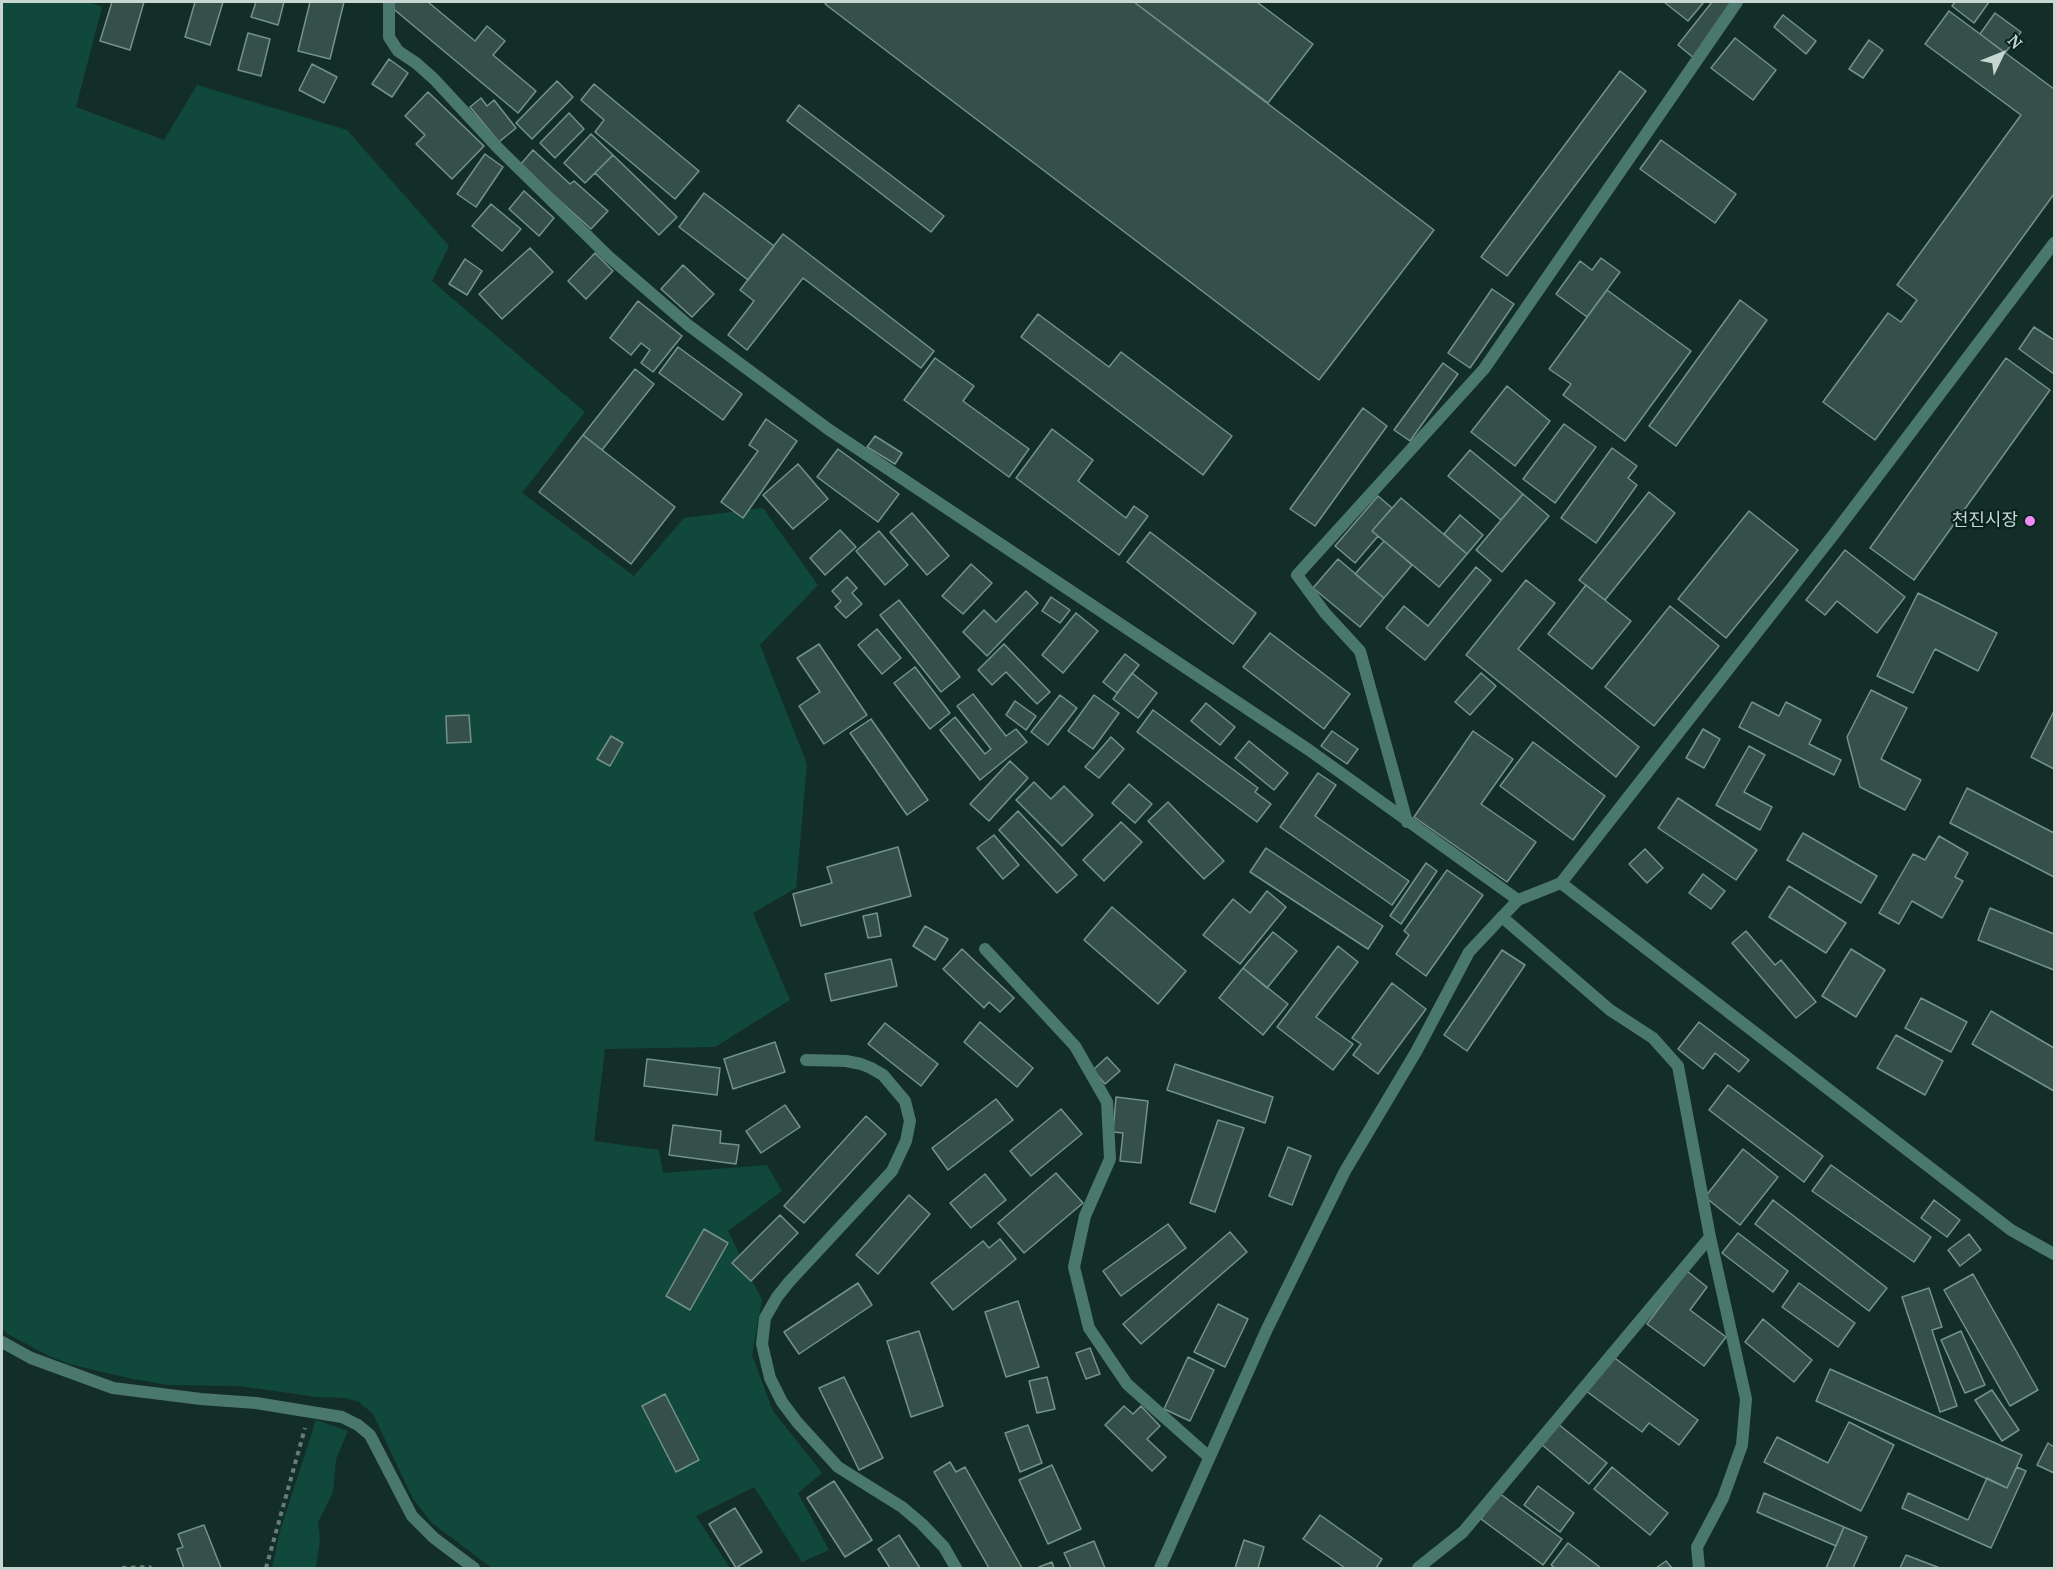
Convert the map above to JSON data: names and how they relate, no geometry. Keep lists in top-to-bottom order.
{
  "places": ["천진시장"],
  "north": "top right"
}
